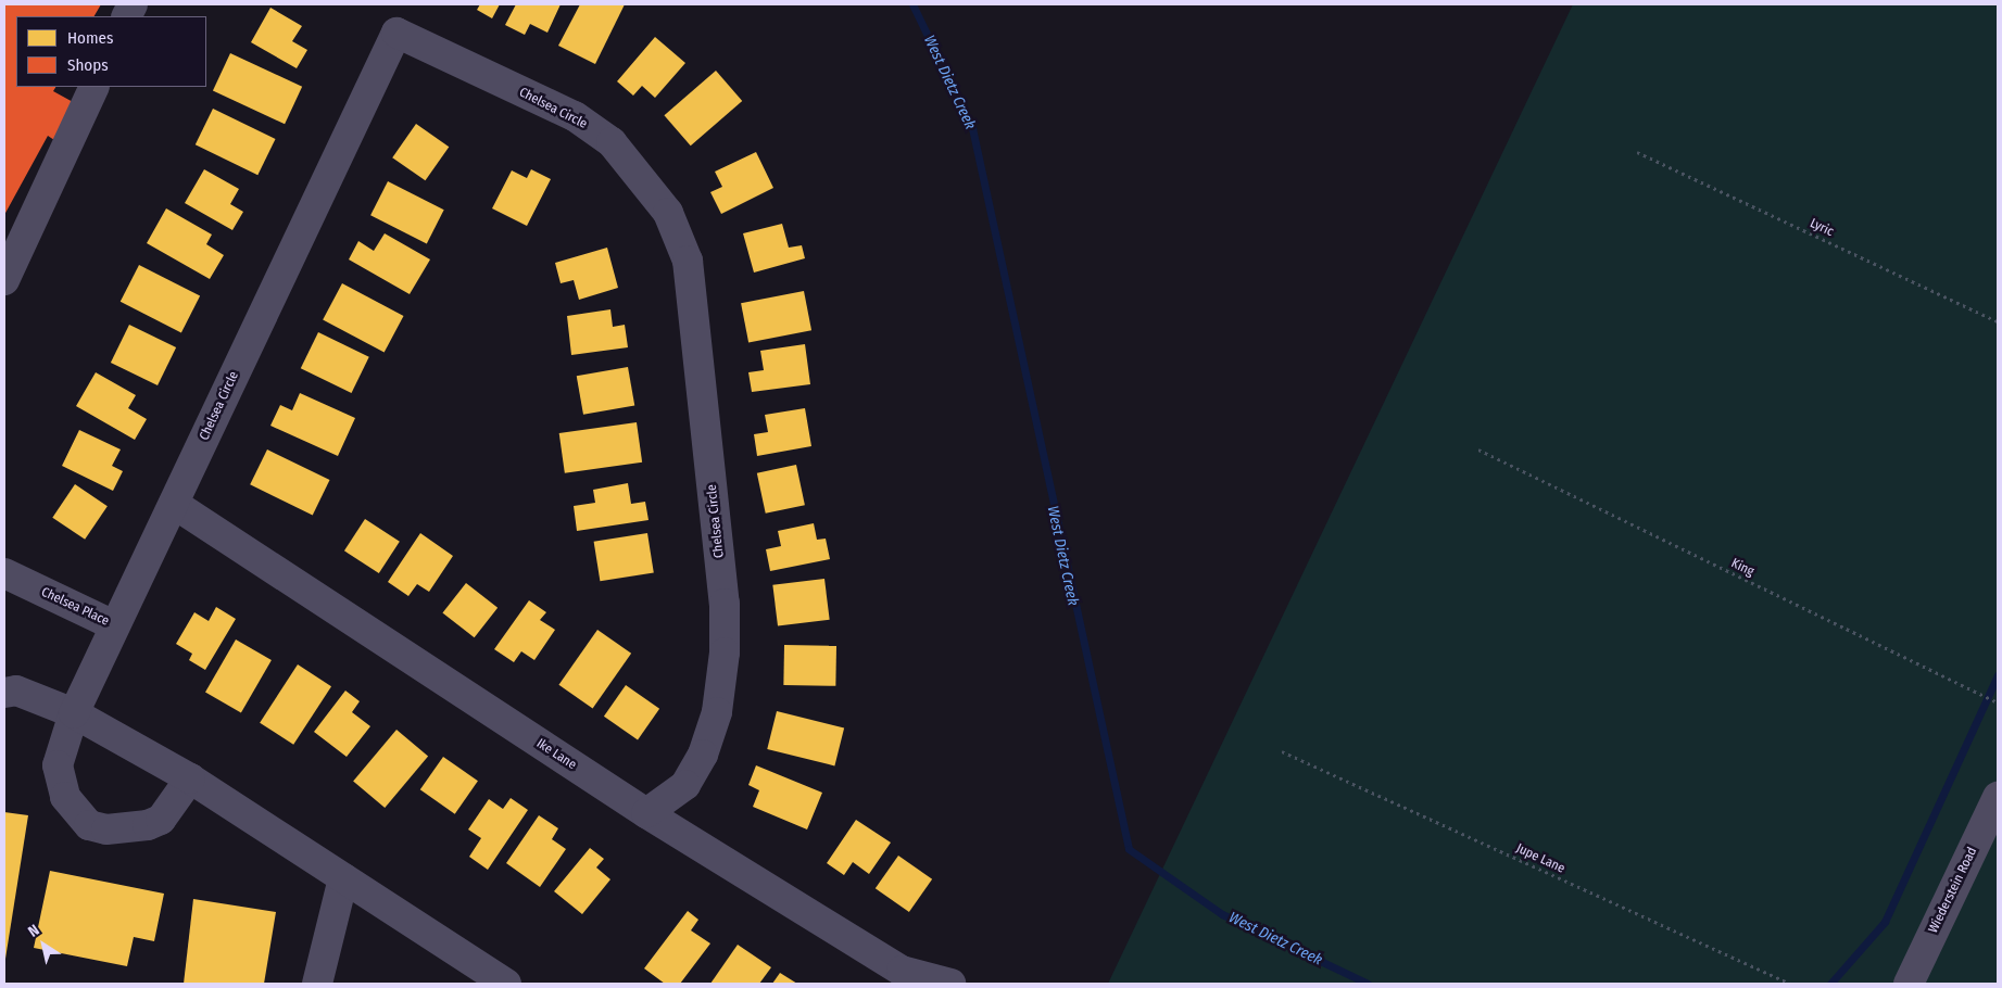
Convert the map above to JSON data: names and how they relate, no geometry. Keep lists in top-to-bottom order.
{
  "streets": {
    "street": [
      "Chelsea Circle",
      "Chelsea Place",
      "Ike Lane",
      "Wiederstein Road"
    ],
    "path": ["Lyric", "King", "Jupe Lane"]
  },
  "crossings": [
    ["Chelsea Circle", "Chelsea Place"],
    ["Chelsea Circle", "Ike Lane"],
    ["Chelsea Place", "Ike Lane"]
  ],
  "water": ["West Dietz Creek"],
  "legend": ["Homes", "Shops"],
  "north": "top left"
}
